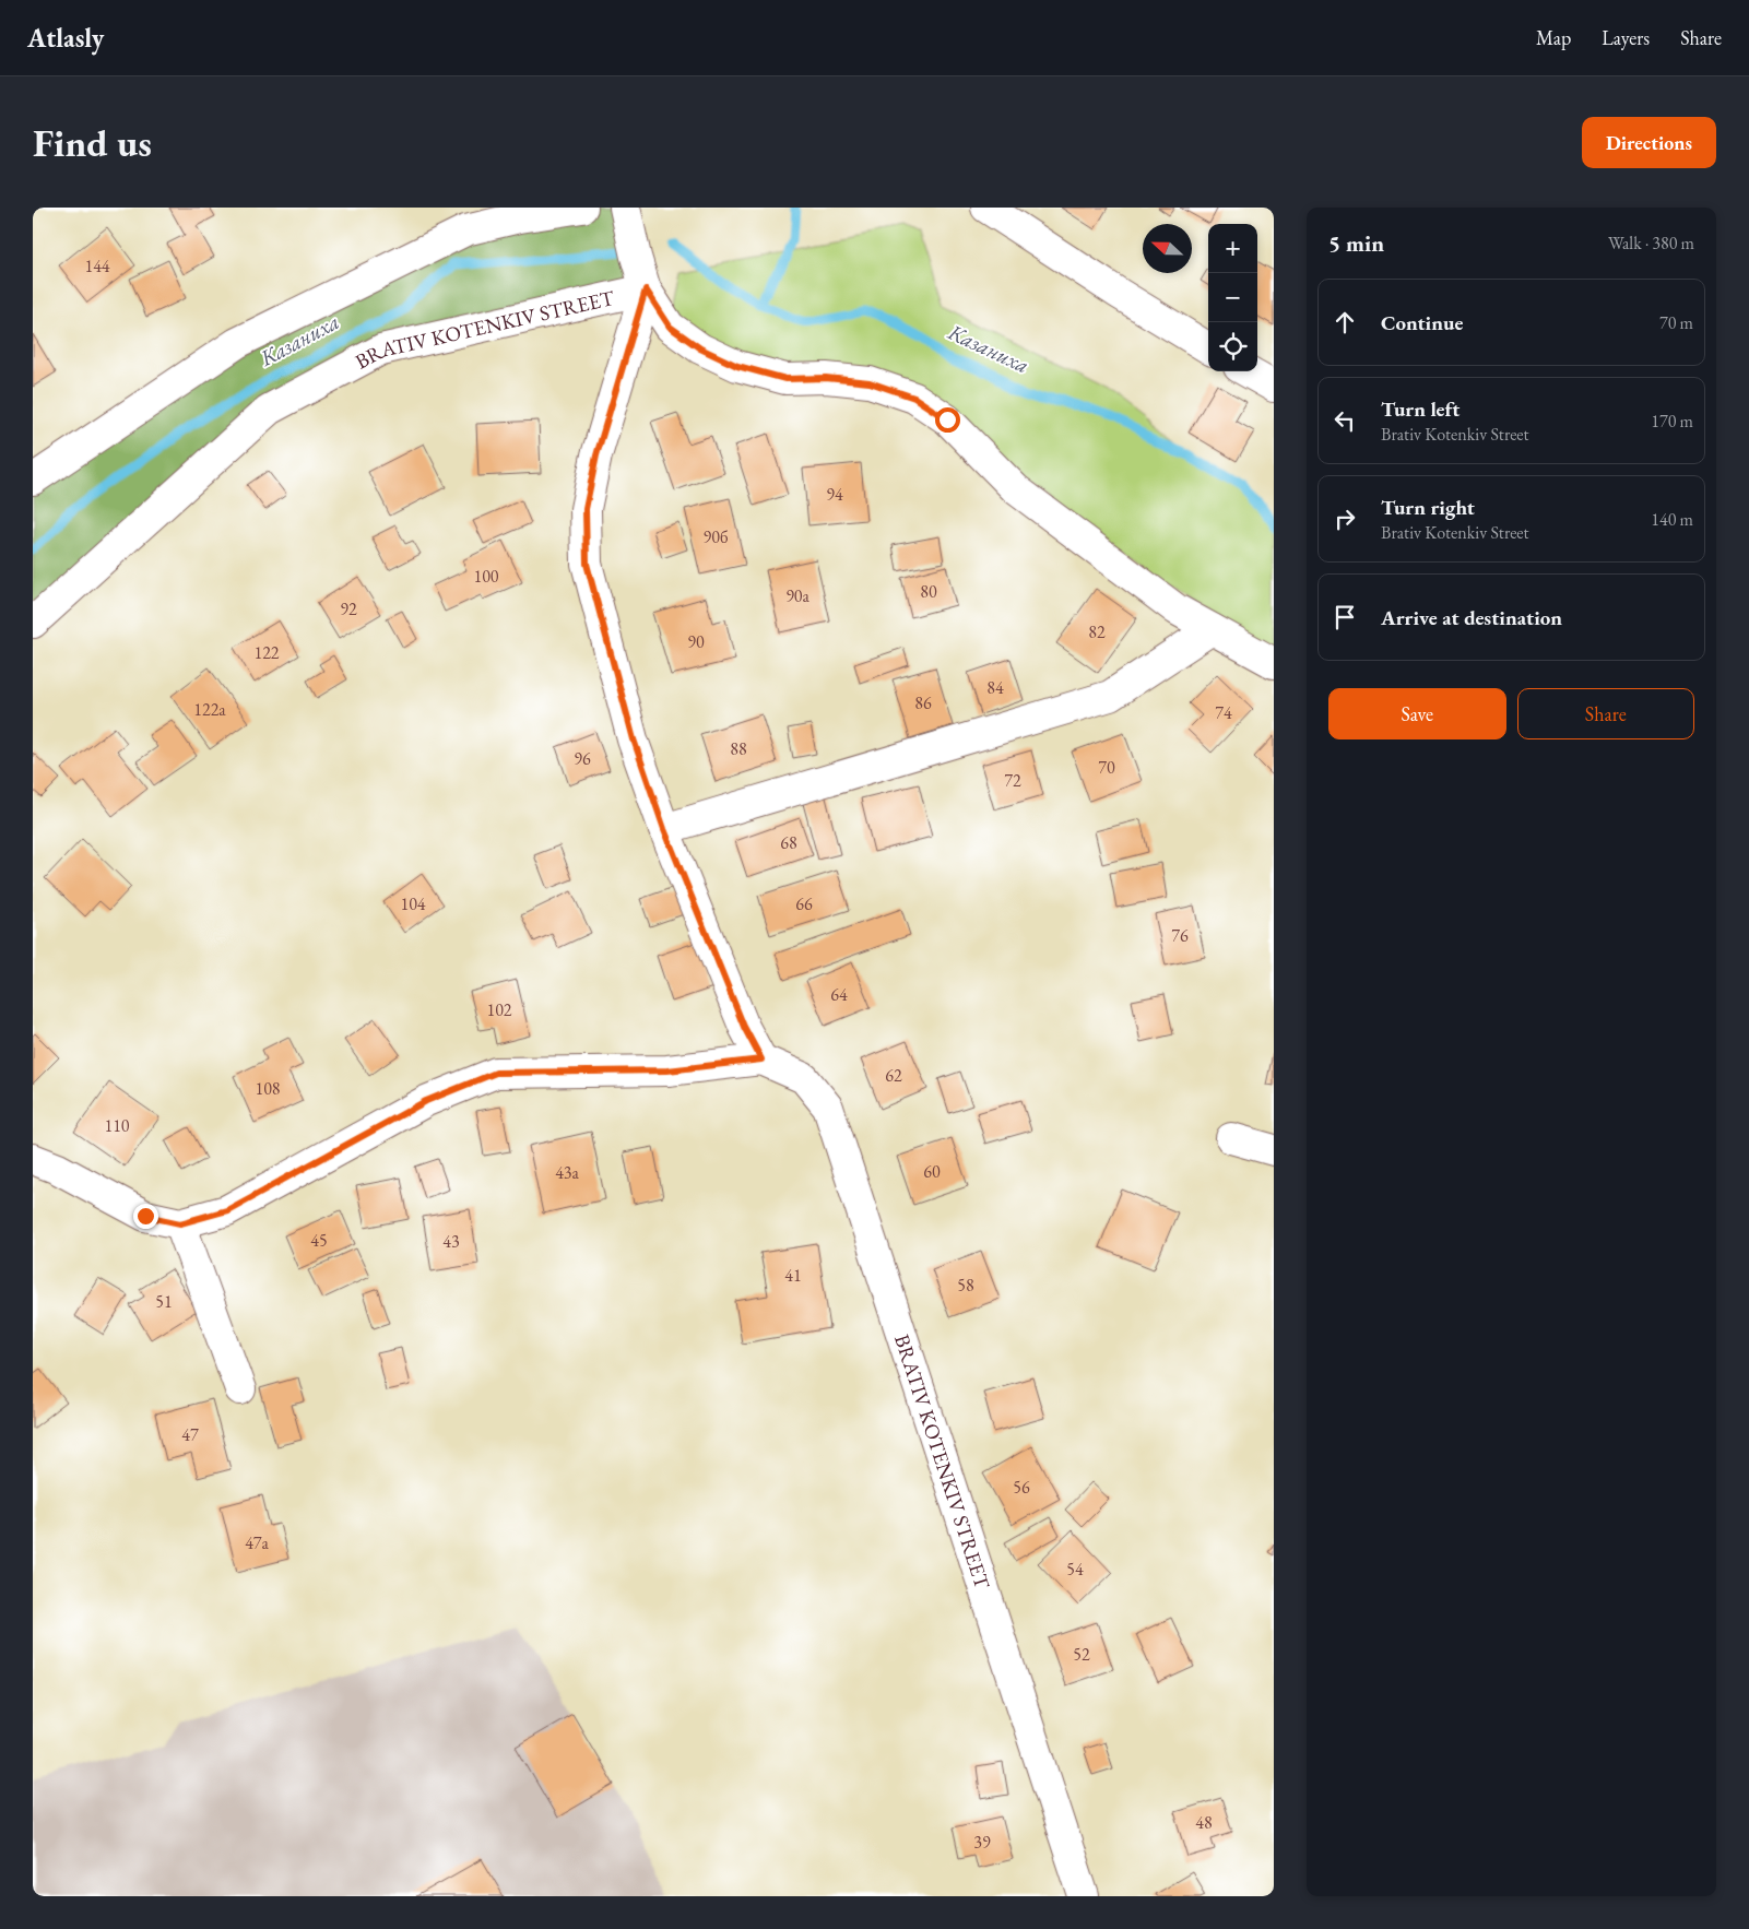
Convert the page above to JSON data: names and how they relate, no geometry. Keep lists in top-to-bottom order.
{
  "streets": {
    "street": ["BRATIV KOTENKIV STREET"]
  },
  "water": ["Казаниха"],
  "house_numbers": [
    "144",
    "94",
    "90б",
    "100",
    "80",
    "90а",
    "92",
    "82",
    "90",
    "122",
    "84",
    "86",
    "122а",
    "74",
    "88",
    "96",
    "70",
    "72",
    "68",
    "104",
    "66",
    "76",
    "64",
    "102",
    "62",
    "108",
    "110",
    "60",
    "43а",
    "45",
    "43",
    "41",
    "58",
    "51",
    "47",
    "56",
    "47а",
    "54",
    "52",
    "48",
    "39"
  ],
  "north": "left",
  "page": {
    "header": "Atlasly",
    "nav": ["Map", "Layers", "Share"],
    "buttons": [
      "Directions",
      ["Save", "Share"]
    ],
    "title": "Find us",
    "heading": ["5 min", "Walk · 380 m"],
    "map_buttons": ["+", "−"],
    "list": [
      ["Continue", "70 m"],
      ["Turn left", "Brativ Kotenkiv Street", "170 m"],
      ["Turn right", "Brativ Kotenkiv Street", "140 m"],
      "Arrive at destination"
    ]
  }
}
